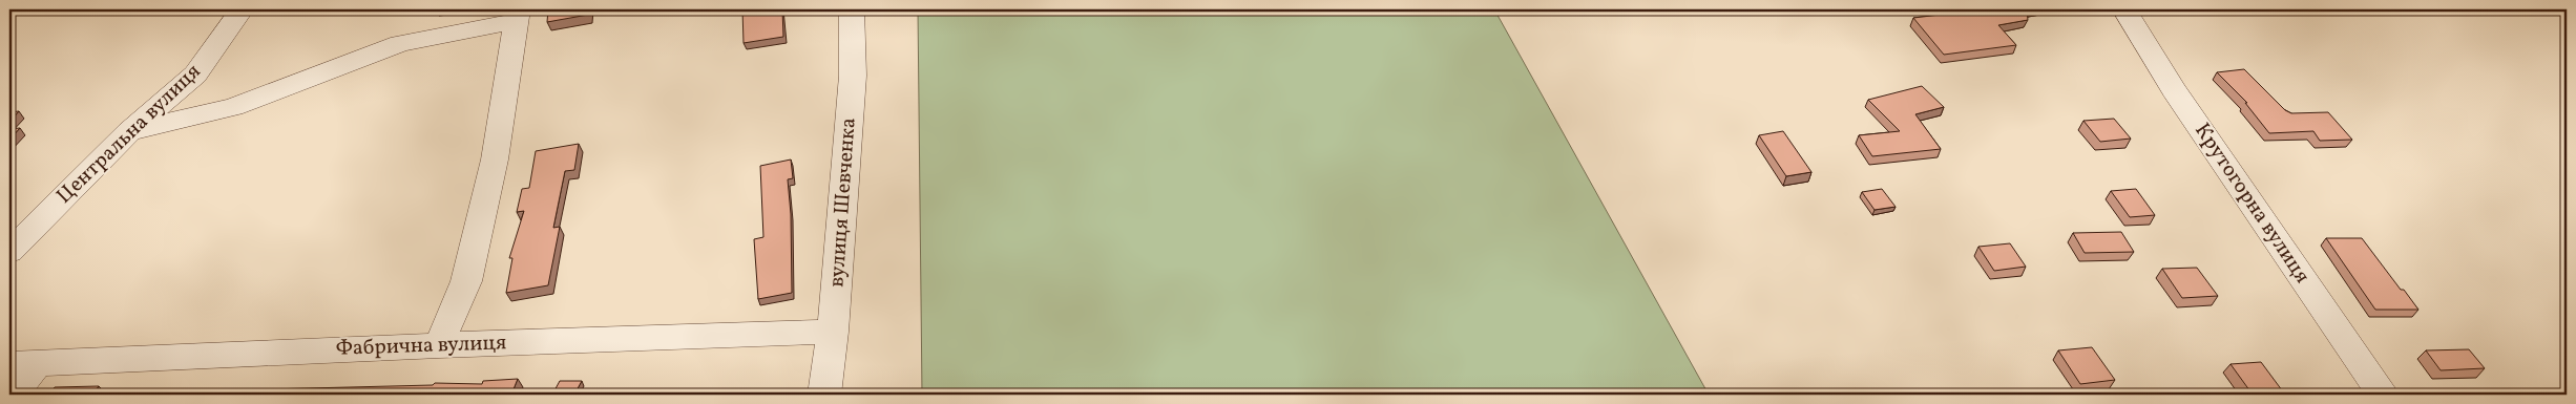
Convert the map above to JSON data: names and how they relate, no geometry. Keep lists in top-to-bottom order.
{
  "streets": {
    "street": [
      "Центральна вулиця",
      "вулиця Шевченка",
      "Крутогорна вулиця",
      "Фабрична вулиця"
    ]
  },
  "crossings": [
    ["вулиця Шевченка", "Фабрична вулиця"]
  ]
}
